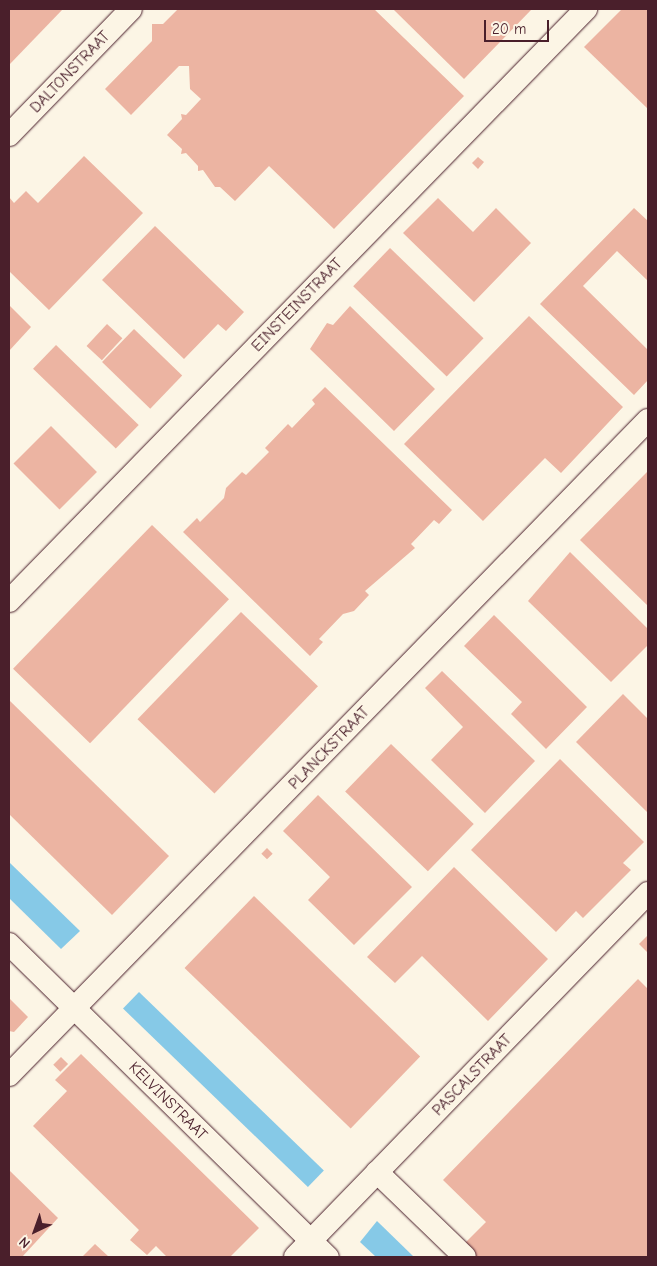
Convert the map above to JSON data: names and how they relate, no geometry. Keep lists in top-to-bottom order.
{
  "streets": {
    "street": [
      "DALTONSTRAAT",
      "EINSTEINSTRAAT",
      "PLANCKSTRAAT",
      "PASCALSTRAAT",
      "KELVINSTRAAT"
    ]
  },
  "crossings": [
    ["PLANCKSTRAAT", "KELVINSTRAAT"],
    ["PASCALSTRAAT", "KELVINSTRAAT"]
  ],
  "scale_bar": "20 m",
  "north": "bottom left"
}
